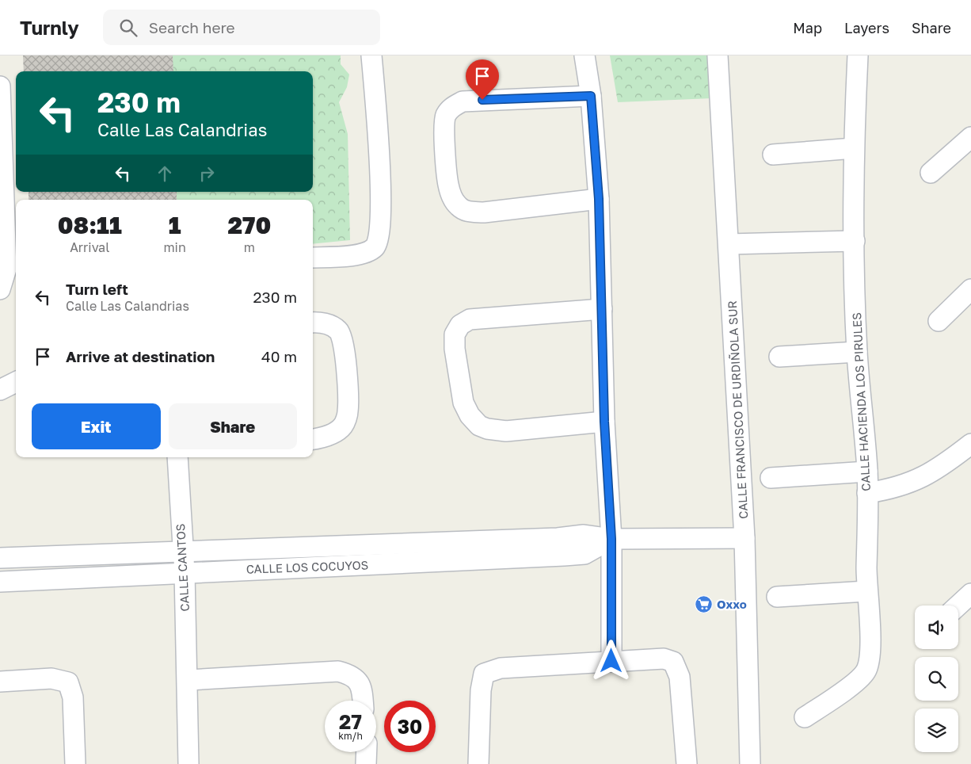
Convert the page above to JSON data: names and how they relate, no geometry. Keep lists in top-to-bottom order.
{
  "streets": {
    "street": [
      "CALLE HACIENDA LOS PIRULES",
      "CALLE FRANCISCO DE URDIÑOLA SUR",
      "CALLE CANTOS",
      "CALLE LOS COCUYOS"
    ]
  },
  "crossings": [
    ["CALLE FRANCISCO DE URDIÑOLA SUR", "CALLE LOS COCUYOS"],
    ["CALLE CANTOS", "CALLE LOS COCUYOS"]
  ],
  "places": {
    "supermarket": ["Oxxo"]
  },
  "page": {
    "header": "Turnly",
    "search": "Search here",
    "nav": ["Map", "Layers", "Share"],
    "turn": ["230 m", "Calle Las Calandrias"],
    "eta": [
      "08:11",
      "Arrival",
      "1",
      "min",
      "270",
      "m"
    ],
    "list": [
      {
        "name": "Turn left",
        "note": "Calle Las Calandrias",
        "value": "230 m"
      },
      {
        "name": "Arrive at destination",
        "value": "40 m"
      }
    ],
    "buttons": ["Exit", "Share"],
    "speed": "27 km/h",
    "limit": "30"
  }
}
